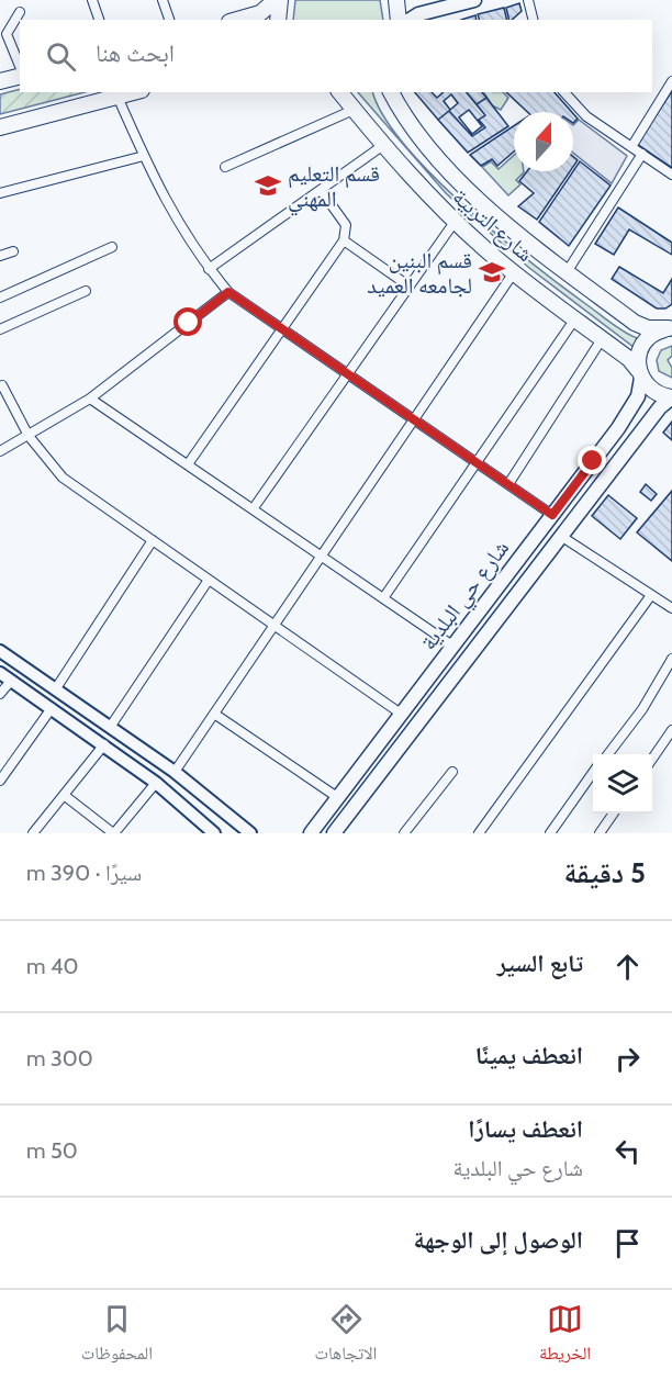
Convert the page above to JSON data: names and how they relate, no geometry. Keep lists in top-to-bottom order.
{
  "streets": {
    "highway": ["شارع التربية"],
    "main road": ["شارع حي البلدية"]
  },
  "crossings": [
    ["شارع التربية", "شارع حي البلدية"]
  ],
  "places": {
    "school or university": ["قسم التعليم المهني", "قسم البنين لجامعه العميد"]
  },
  "north": "top",
  "page": {
    "search": "ابحث هنا",
    "heading": ["5 دقيقة", "سيرًا · 390 m"],
    "list": [
      ["تابع السير", "40 m"],
      ["انعطف يمينًا", "300 m"],
      ["انعطف يسارًا", "شارع حي البلدية", "50 m"],
      "الوصول إلى الوجهة"
    ],
    "nav": ["الخريطة", "الاتجاهات", "المحفوظات"]
  }
}
